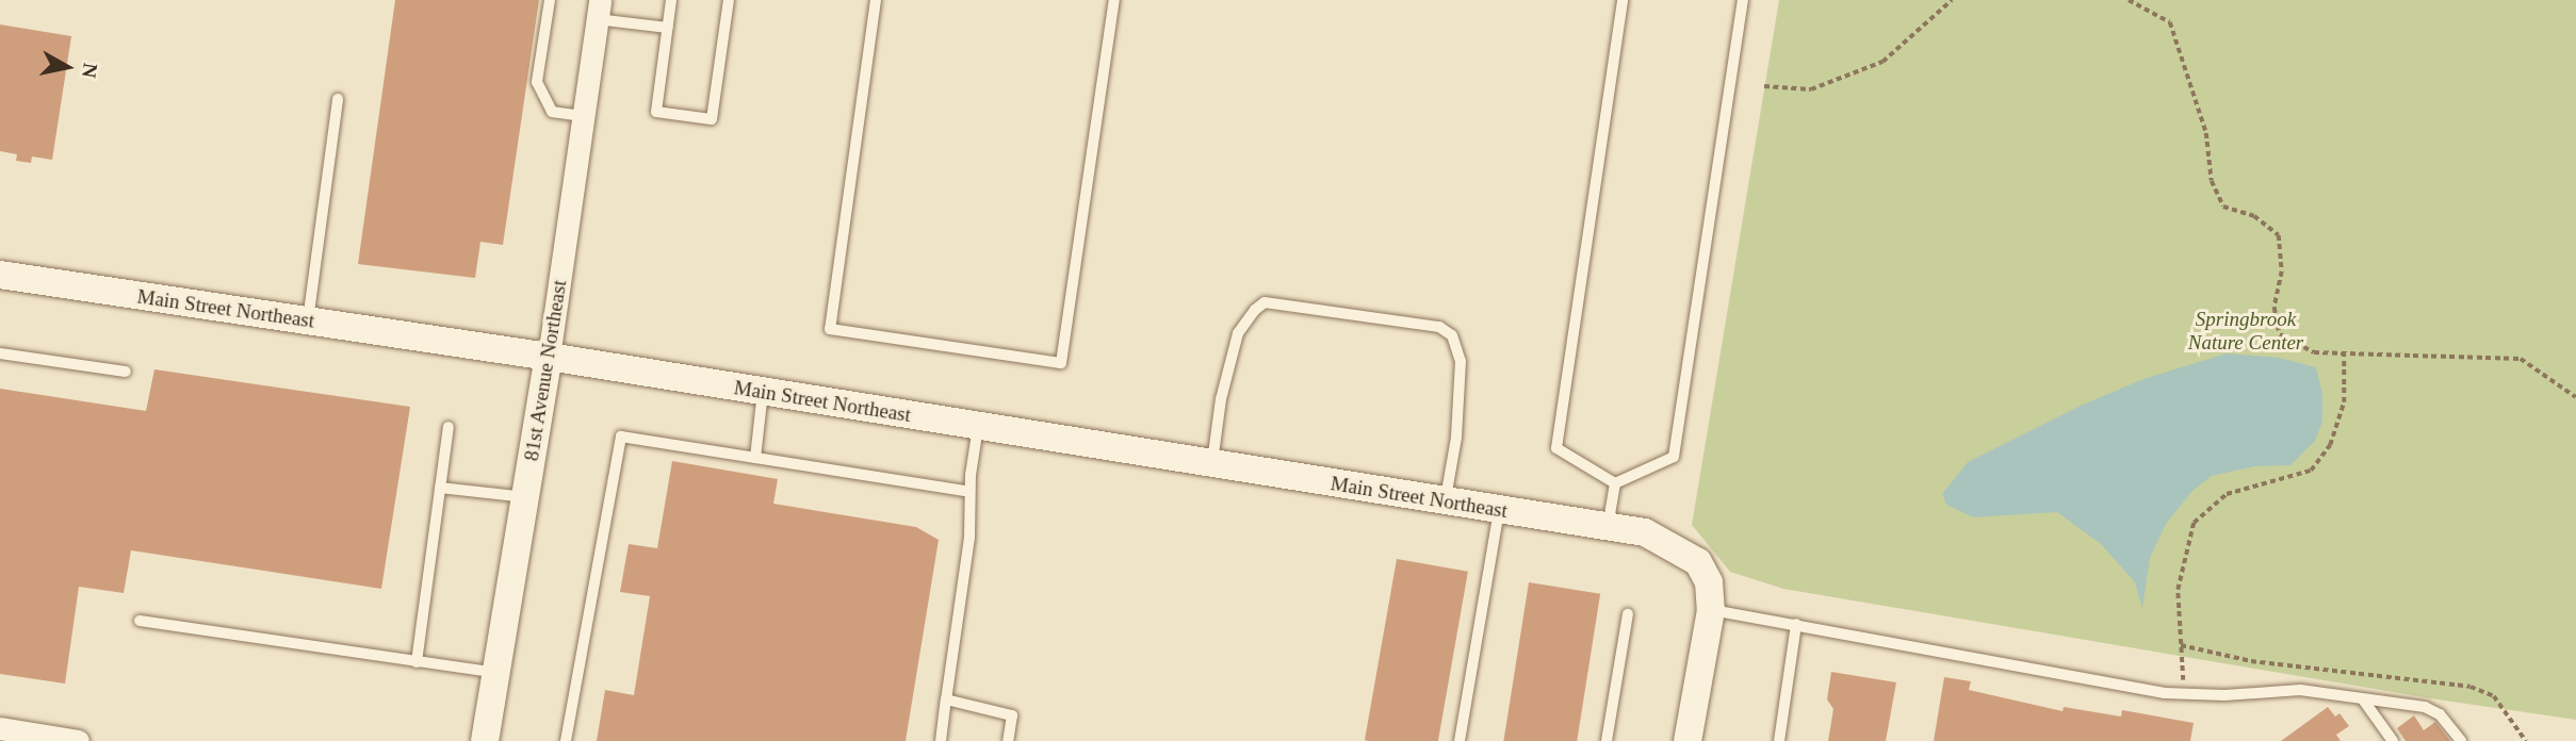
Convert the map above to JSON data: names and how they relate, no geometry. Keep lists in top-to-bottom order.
{
  "streets": {
    "street": ["Main Street Northeast", "81st Avenue Northeast"]
  },
  "crossings": [
    ["Main Street Northeast", "81st Avenue Northeast"]
  ],
  "parks": ["Springbrook Nature Center"],
  "north": "right"
}
